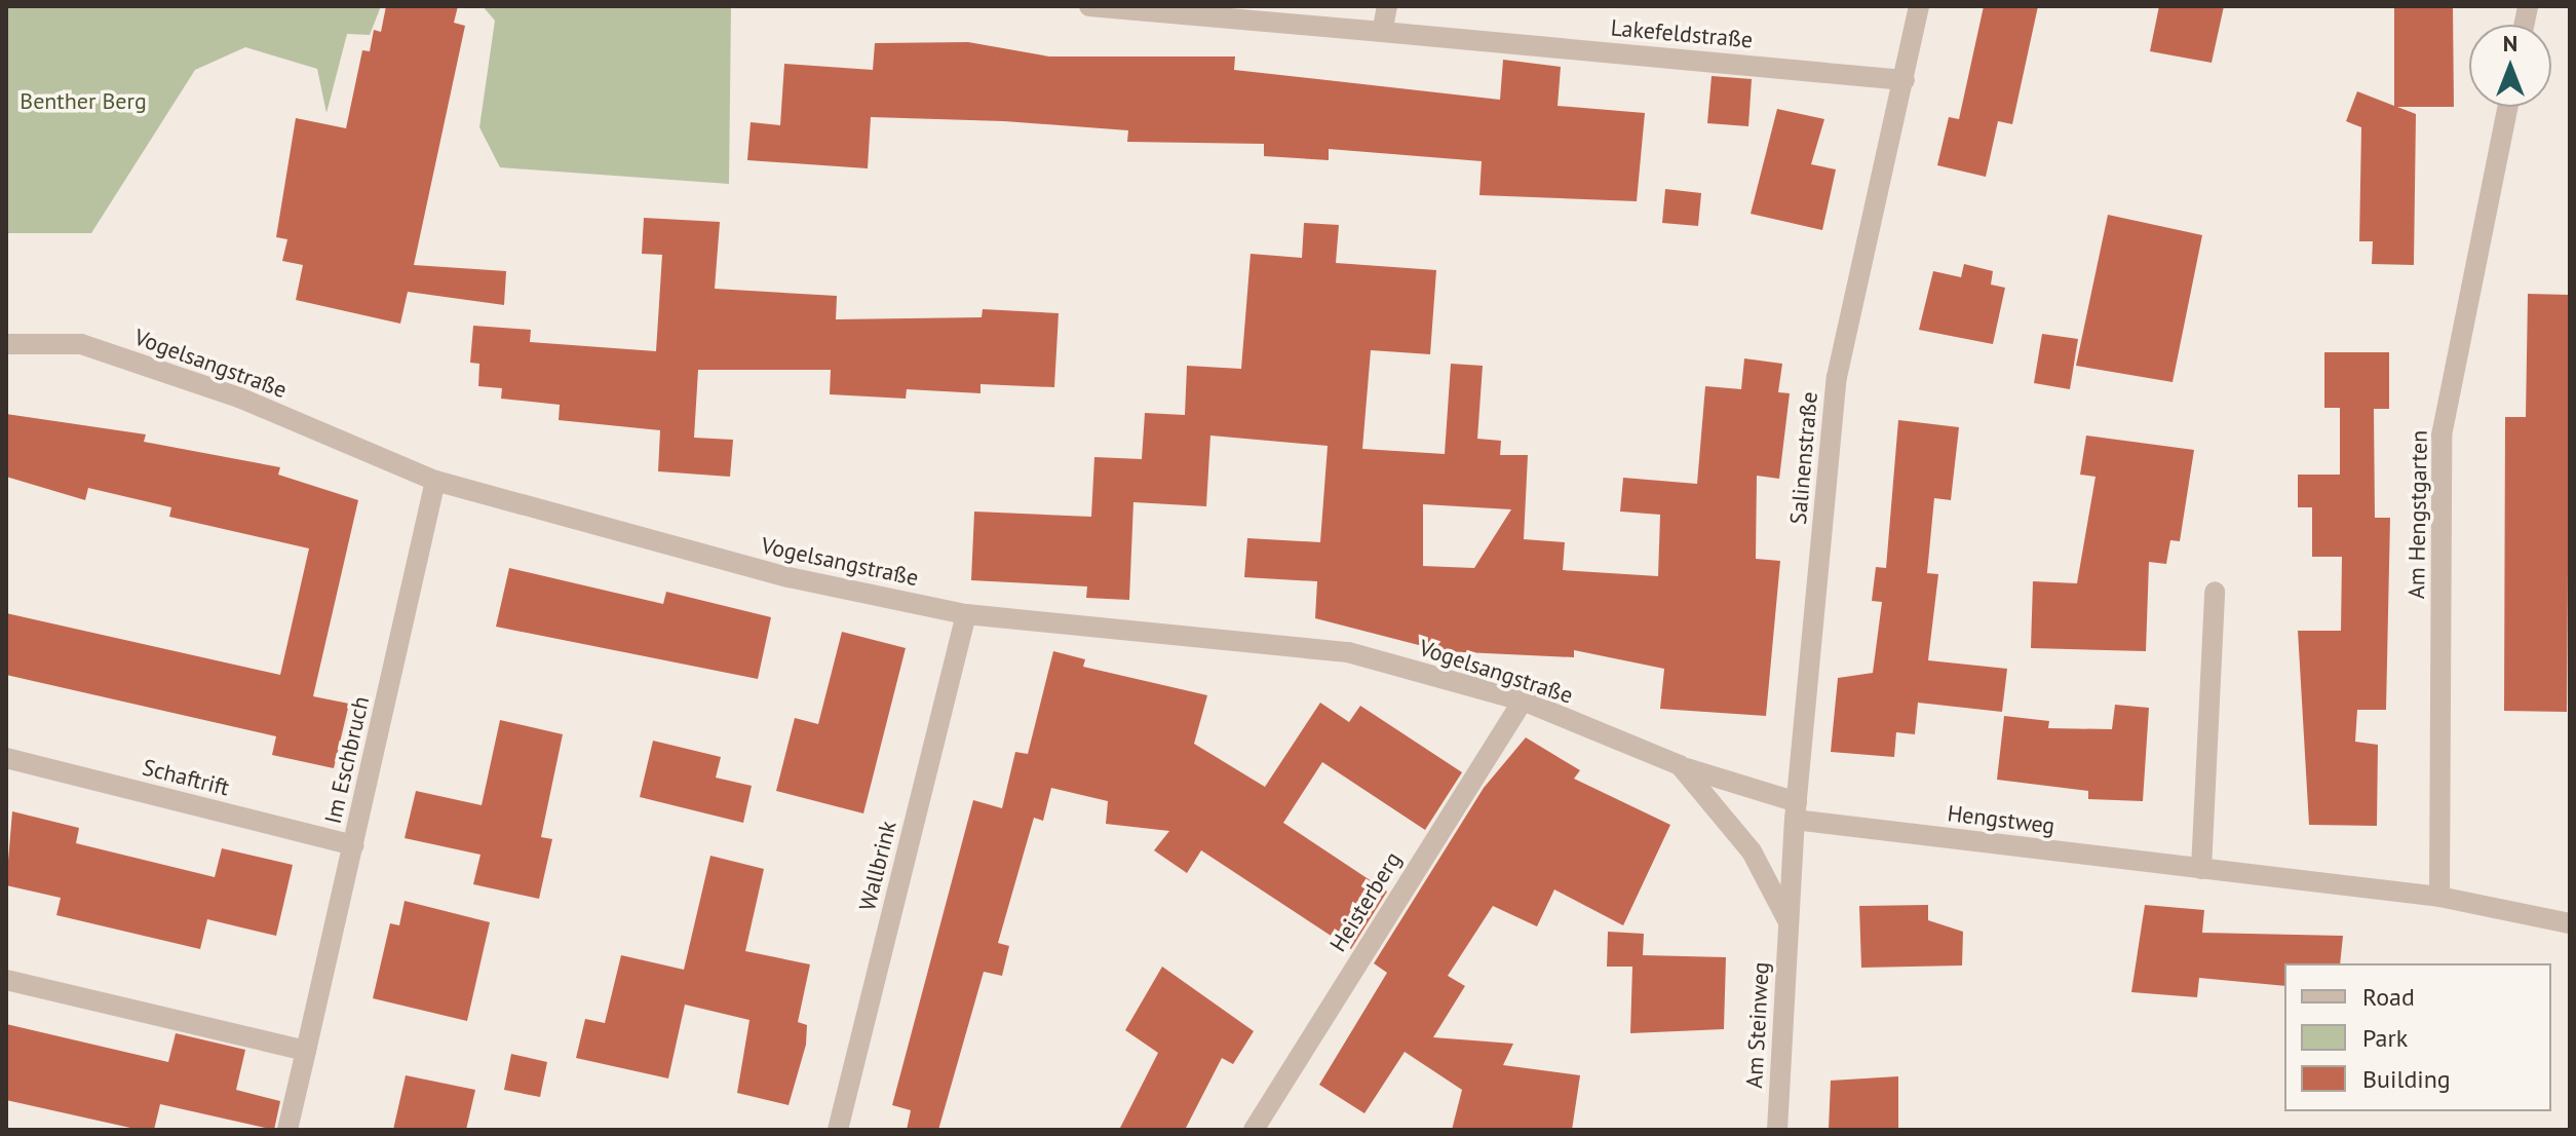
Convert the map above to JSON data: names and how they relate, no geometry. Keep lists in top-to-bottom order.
{
  "streets": {
    "street": [
      "Lakefeldstraße",
      "Vogelsangstraße",
      "Salinenstraße",
      "Am Hengstgarten",
      "Im Eschbruch",
      "Schaftrift",
      "Hengstweg",
      "Wallbrink",
      "Heisterberg",
      "Am Steinweg"
    ]
  },
  "crossings": [
    ["Lakefeldstraße", "Salinenstraße"],
    ["Vogelsangstraße", "Salinenstraße"],
    ["Vogelsangstraße", "Im Eschbruch"],
    ["Vogelsangstraße", "Hengstweg"],
    ["Vogelsangstraße", "Wallbrink"],
    ["Vogelsangstraße", "Heisterberg"],
    ["Vogelsangstraße", "Am Steinweg"],
    ["Salinenstraße", "Hengstweg"],
    ["Salinenstraße", "Am Steinweg"],
    ["Am Hengstgarten", "Hengstweg"],
    ["Im Eschbruch", "Schaftrift"]
  ],
  "parks": ["Benther Berg"],
  "legend": ["Road", "Park", "Building"],
  "north": "top"
}
